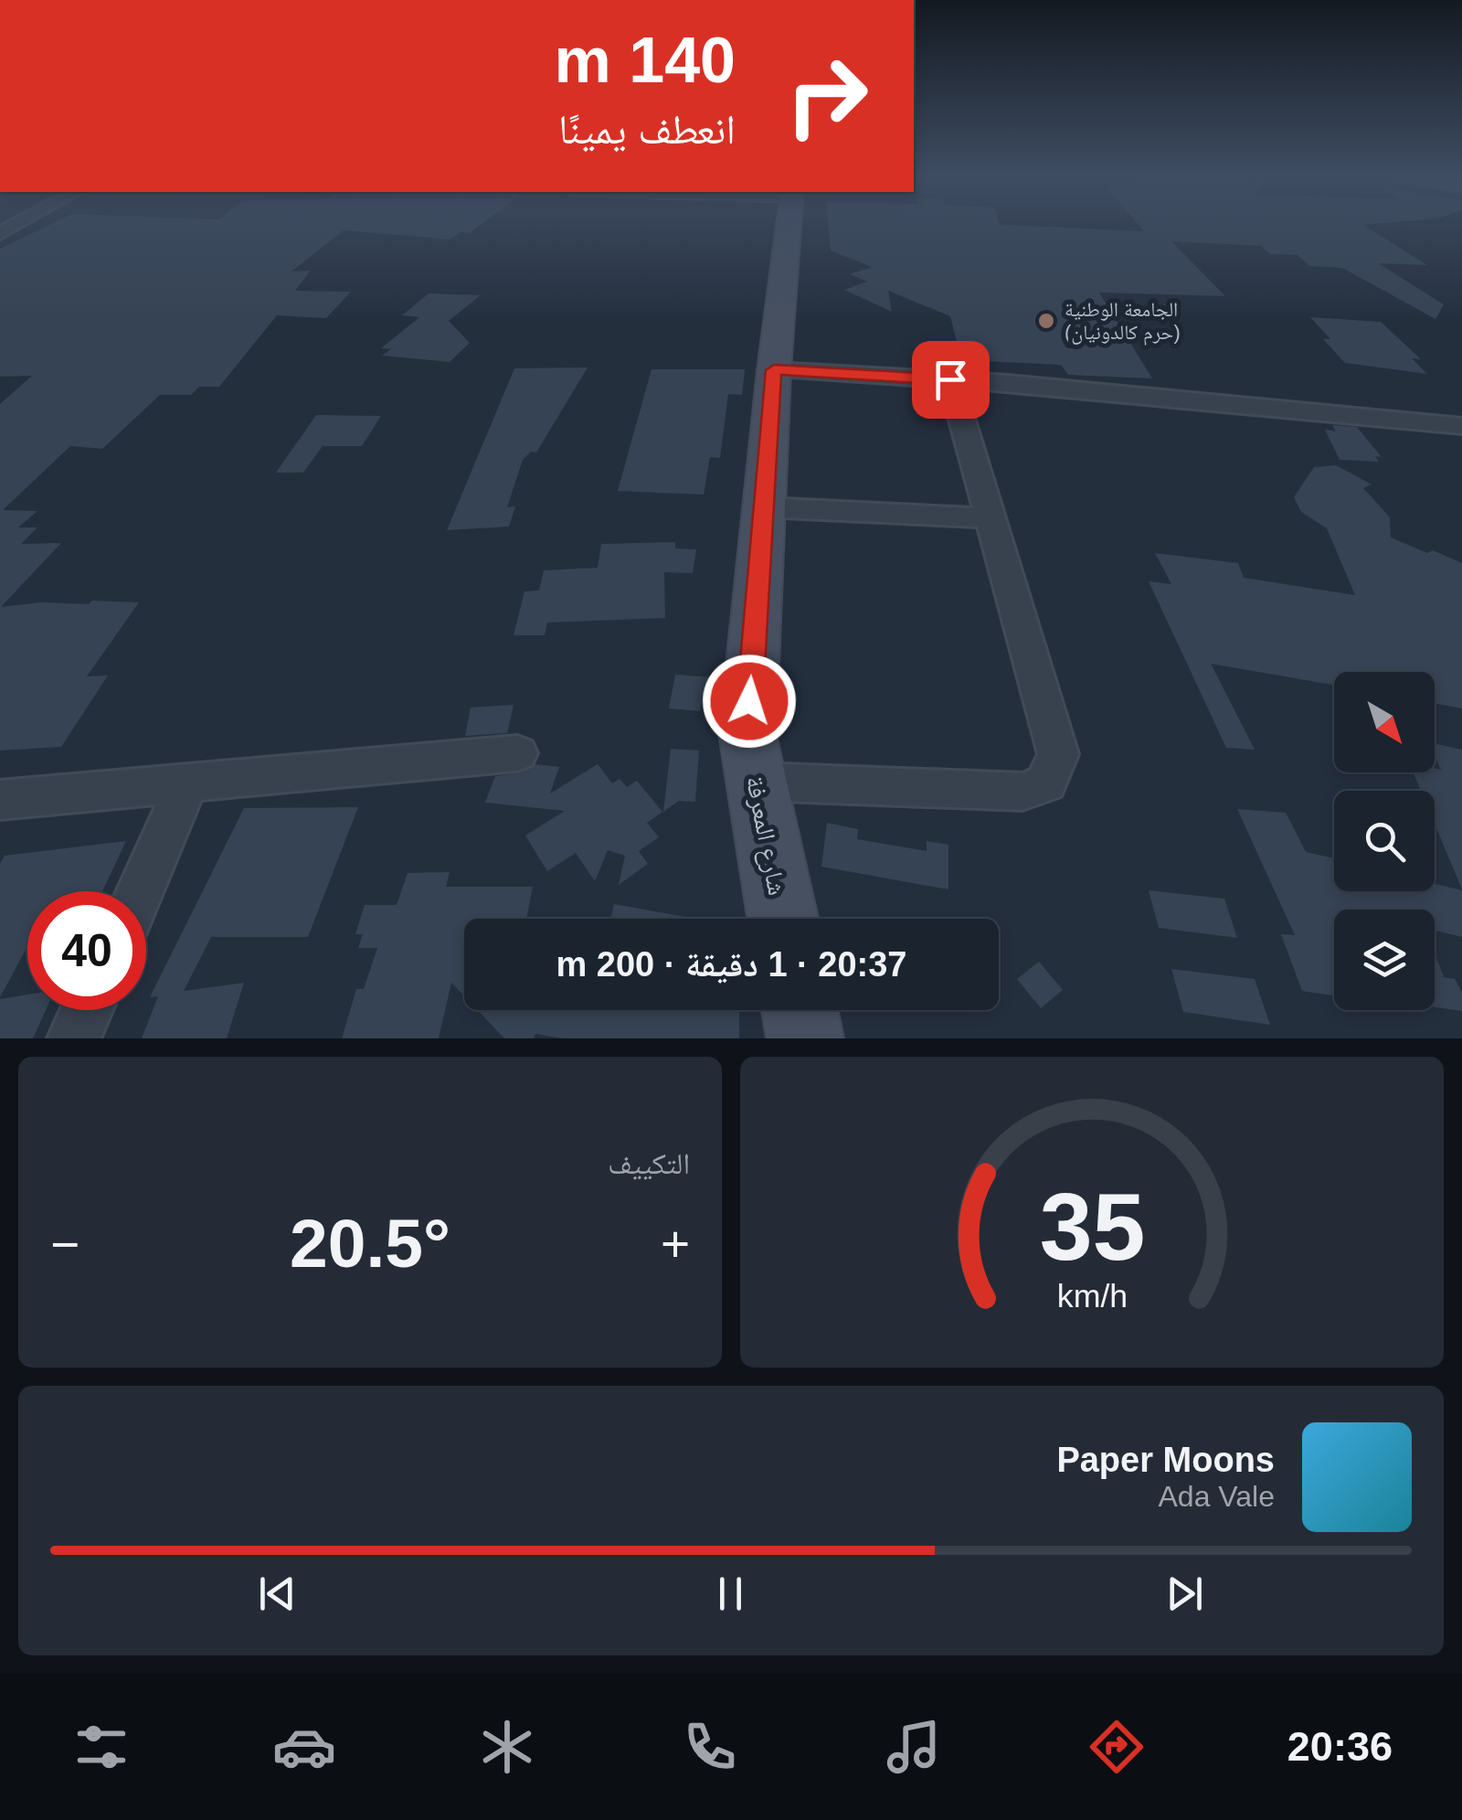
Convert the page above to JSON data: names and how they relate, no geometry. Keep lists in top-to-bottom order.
{
  "streets": {
    "street": ["شارع المعرفة"]
  },
  "places": ["الجامعة الوطنية (حرم كالدونيان)"],
  "north": "bottom right",
  "page": {
    "turn": ["140 m", "انعطف يمينًا"],
    "limit": "40",
    "trip": "20:37 · 1 دقيقة · 200 m",
    "tile": "التكييف",
    "heat": ["−", "20.5°", "+"],
    "song": ["Paper Moons", "Ada Vale"],
    "tabs": "20:36",
    "gauge": ["35", "km/h"]
  }
}
